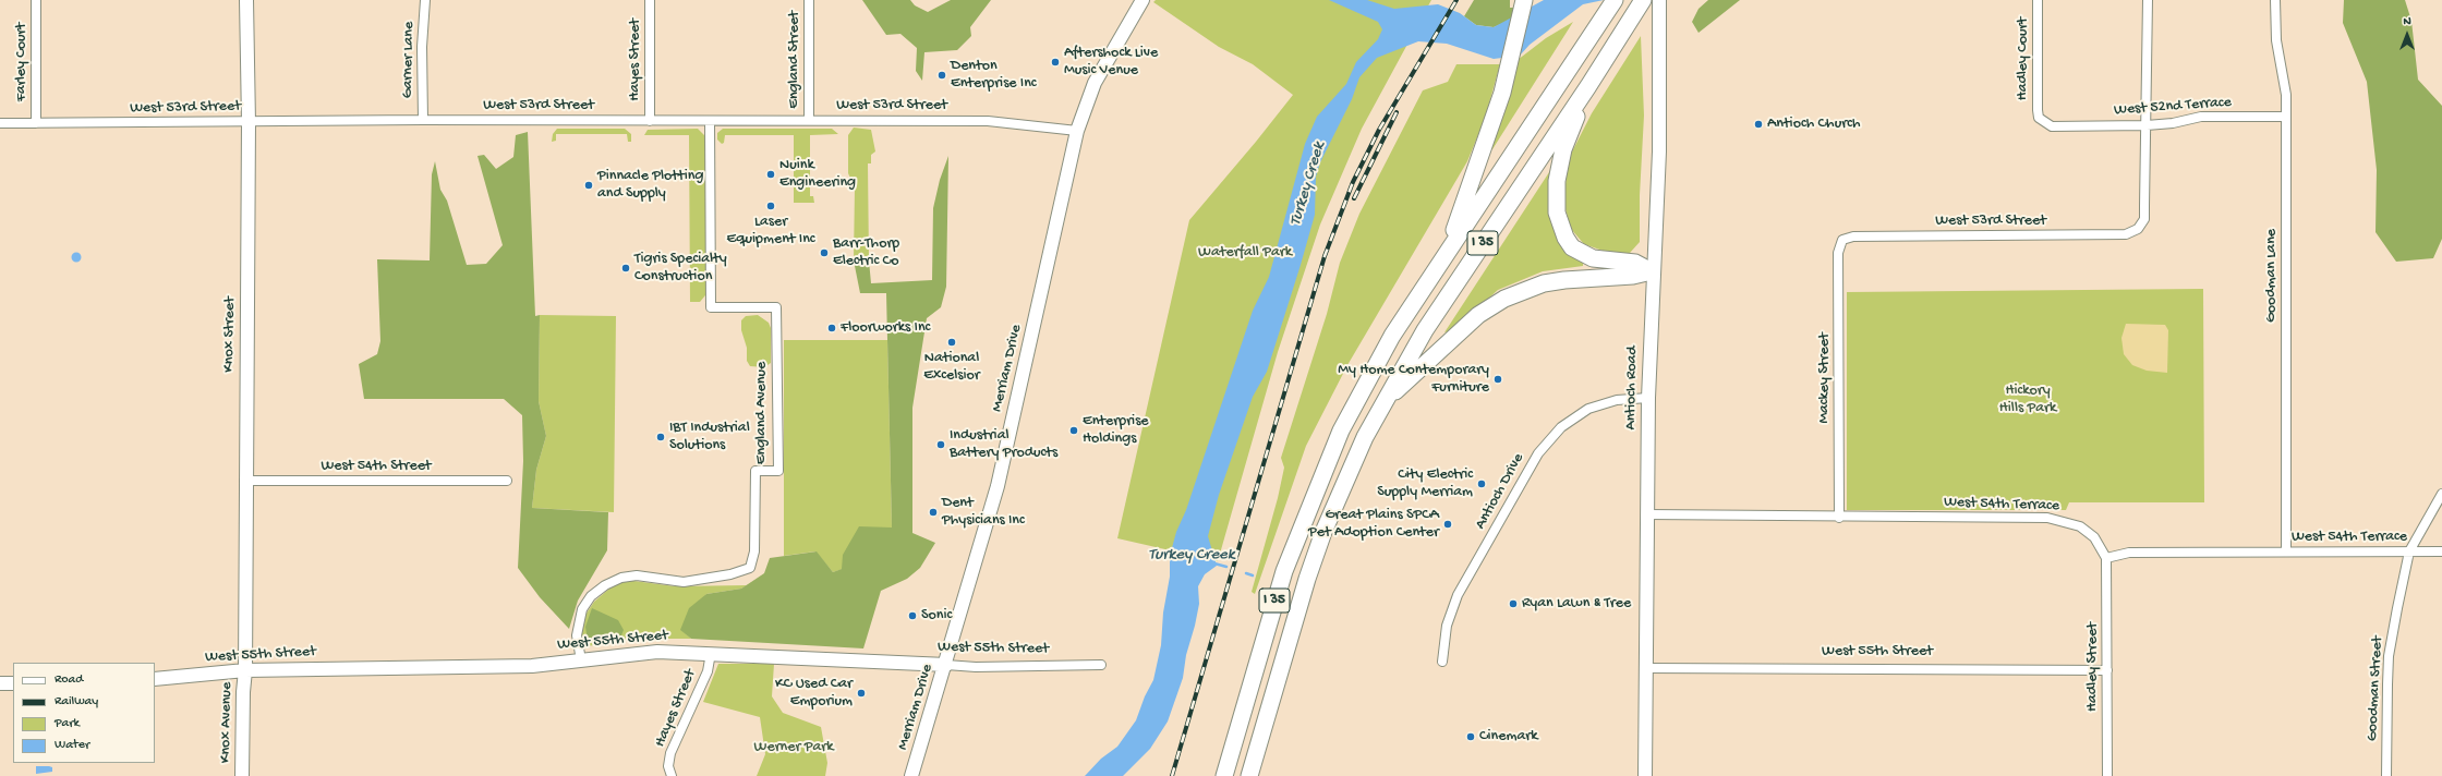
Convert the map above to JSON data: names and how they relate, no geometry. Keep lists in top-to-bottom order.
{
  "streets": {
    "highway": ["I 35"],
    "main road": [
      "Knox Street",
      "Merriam Drive",
      "Antioch Road",
      "West 55th Street",
      "Knox Avenue"
    ],
    "street": [
      "Hadley Court",
      "Garner Lane",
      "Hayes Street",
      "England Street",
      "Farley Court",
      "West 53rd Street",
      "West 52nd Terrace",
      "Goodman Lane",
      "Mackey Street",
      "England Avenue",
      "West 54th Street",
      "Antioch Drive",
      "West 54th Terrace",
      "Hadley Street",
      "Goodman Street"
    ]
  },
  "crossings": [
    ["Hadley Court", "West 52nd Terrace"],
    ["Garner Lane", "West 53rd Street"],
    ["Hayes Street", "West 53rd Street"],
    ["Hayes Street", "West 55th Street"],
    ["England Street", "West 53rd Street"],
    ["Farley Court", "West 53rd Street"],
    ["West 53rd Street", "West 52nd Terrace"],
    ["West 53rd Street", "Knox Street"],
    ["West 53rd Street", "Merriam Drive"],
    ["West 53rd Street", "Mackey Street"],
    ["West 53rd Street", "England Avenue"],
    ["West 52nd Terrace", "Goodman Lane"],
    ["Goodman Lane", "West 54th Terrace"],
    ["Knox Street", "West 54th Street"],
    ["Knox Street", "West 55th Street"],
    ["Knox Street", "Knox Avenue"],
    ["Merriam Drive", "West 55th Street"],
    ["Mackey Street", "West 54th Terrace"],
    ["Antioch Road", "Antioch Drive"],
    ["Antioch Road", "West 54th Terrace"],
    ["Antioch Road", "West 55th Street"],
    ["England Avenue", "West 55th Street"],
    ["West 54th Terrace", "Hadley Street"],
    ["West 54th Terrace", "Goodman Street"],
    ["West 55th Street", "Hadley Street"],
    ["West 55th Street", "Knox Avenue"]
  ],
  "water": ["Turkey Creek"],
  "parks": ["Waterfall Park", "Hickory Hills Park", "Werner Park"],
  "places": [
    "Aftershock Live Music Venue",
    "Denton Enterprise Inc",
    "Antioch Church",
    "Nuink Engineering",
    "Pinnacle Plotting and Supply",
    "Laser Equipment Inc",
    "Barr-Thorp Electric Co",
    "Tigris Specialty Construction",
    "Floorworks Inc",
    "National Excelsior",
    "My Home Contemporary Furniture",
    "Enterprise Holdings",
    "IBT Industrial Solutions",
    "Industrial Battery Products",
    "City Electric Supply Merriam",
    "Dent Physicians Inc",
    "Great Plains SPCA Pet Adoption Center",
    "Ryan Lawn & Tree",
    "Sonic",
    "KC Used Car Emporium",
    "Cinemark"
  ],
  "legend": [
    "Road",
    "Railway",
    "Park",
    "Water"
  ],
  "north": "top"
}
